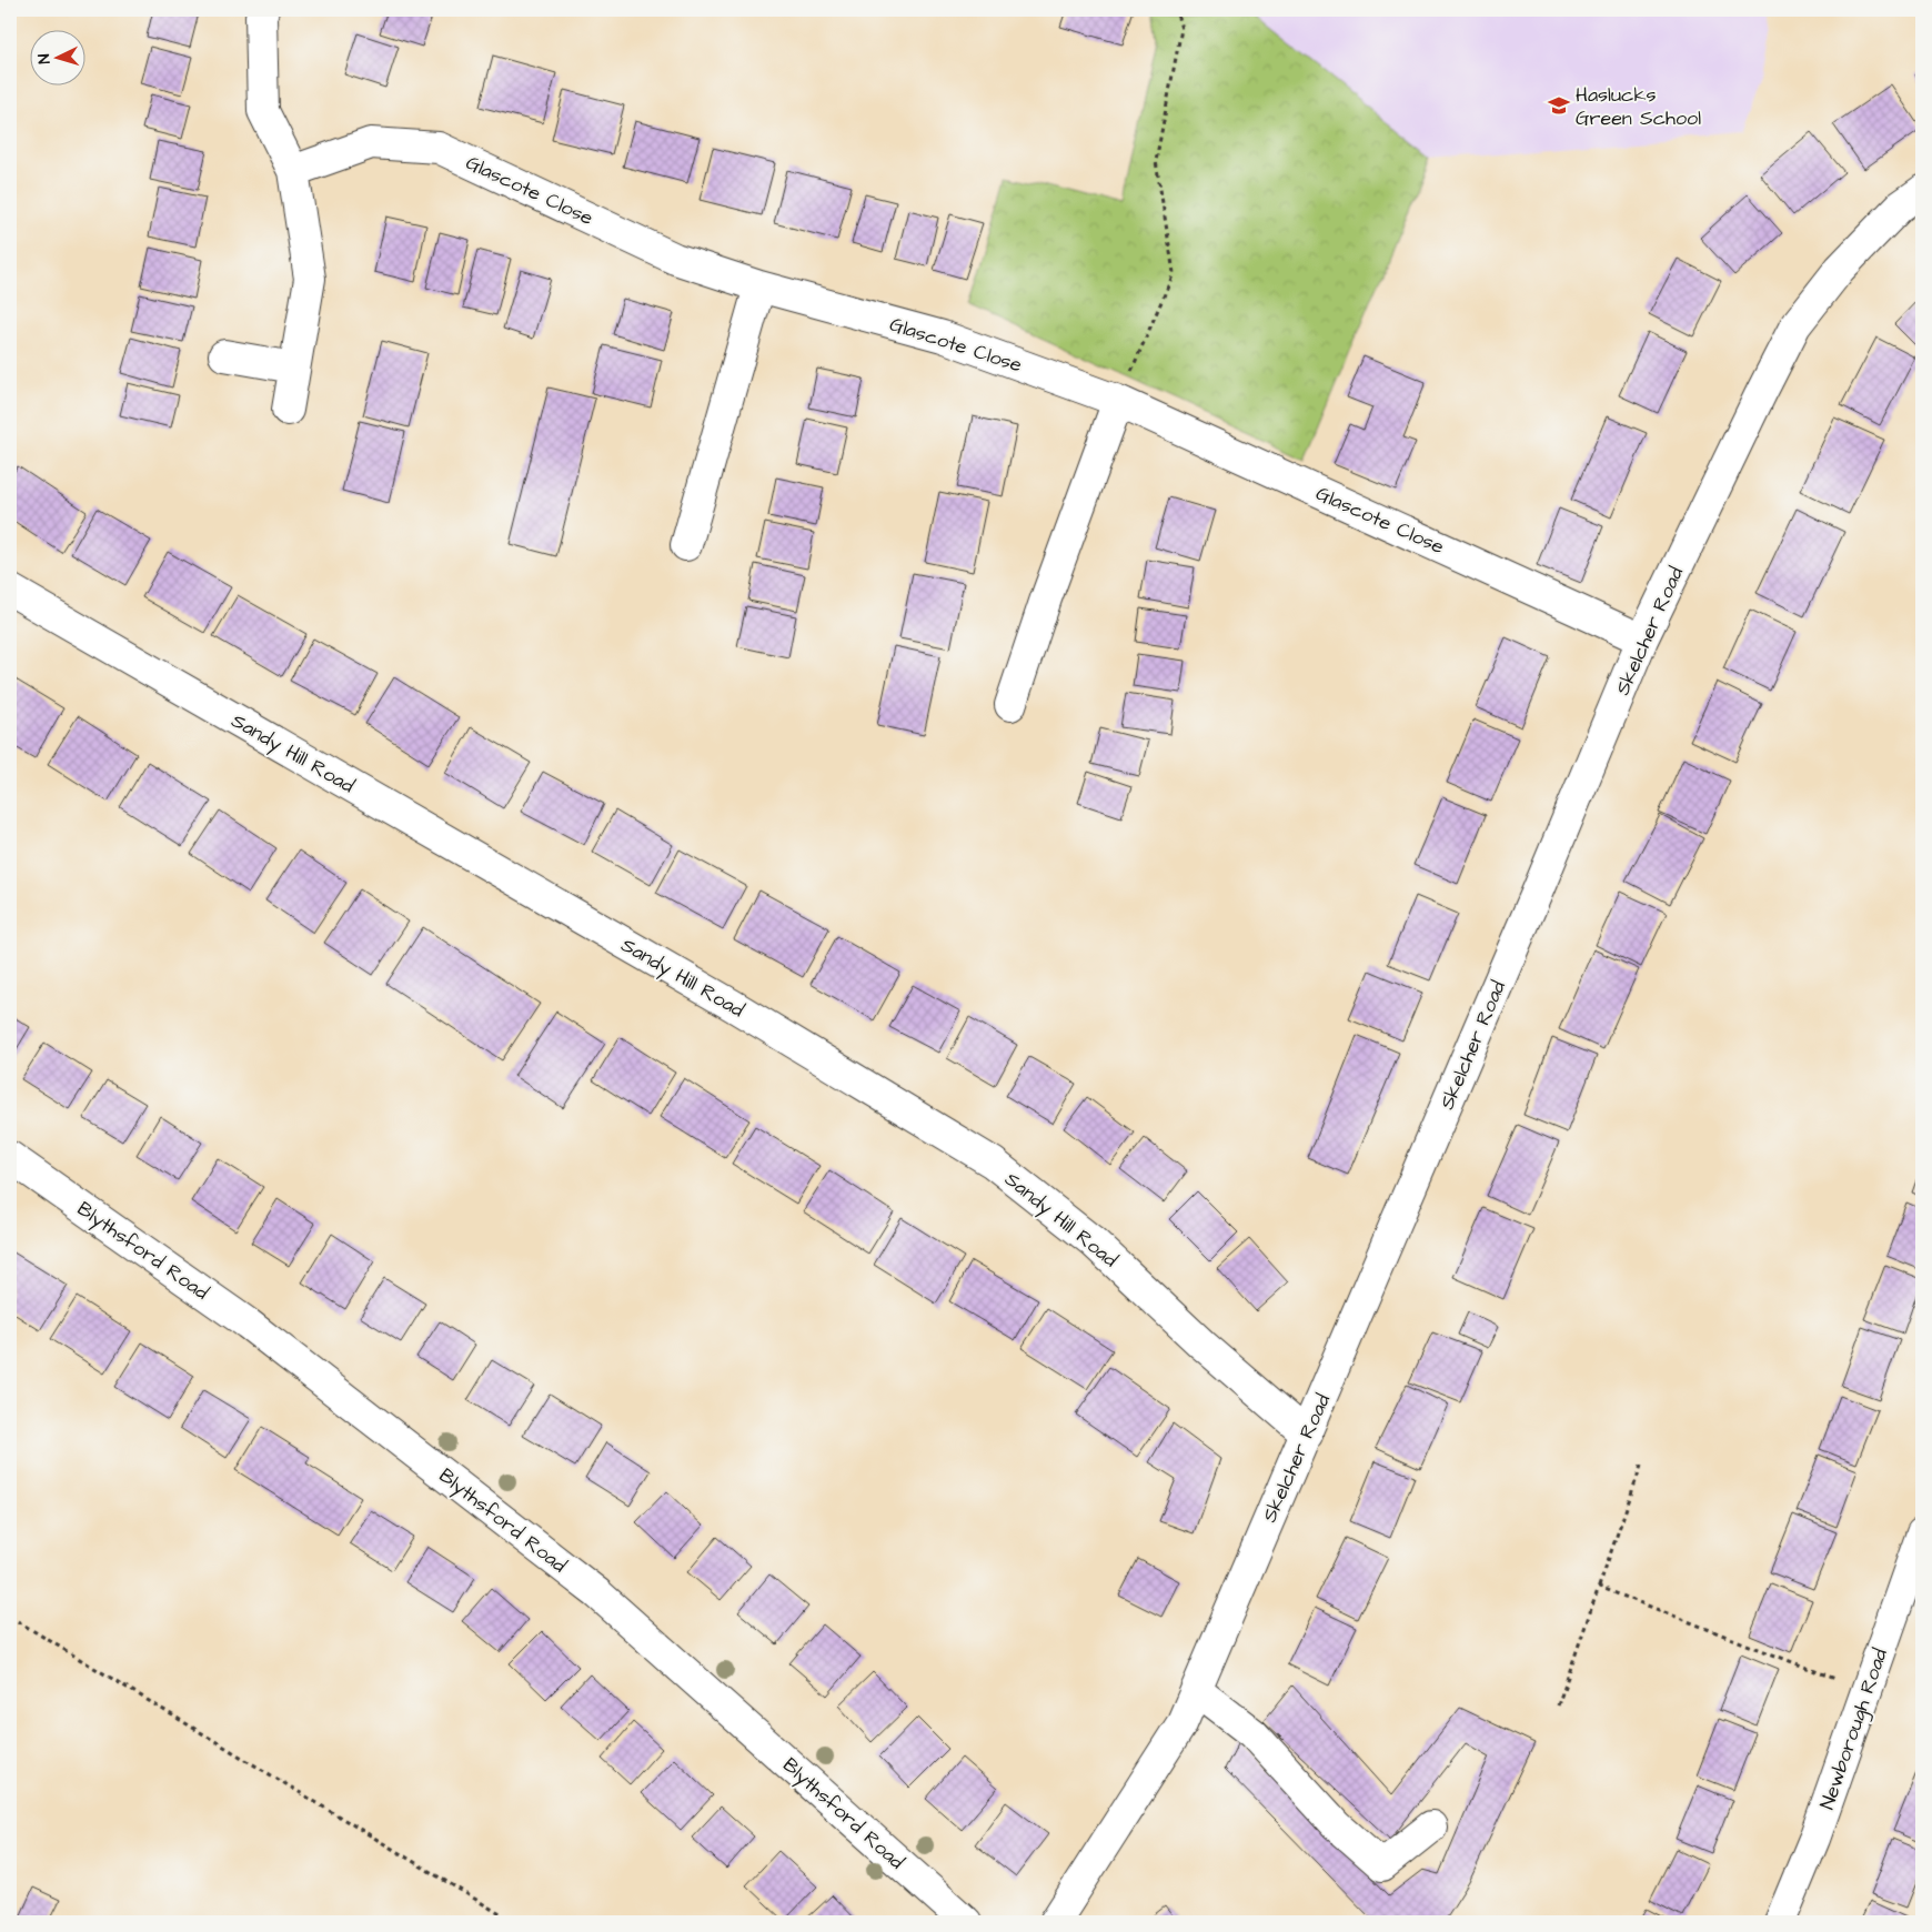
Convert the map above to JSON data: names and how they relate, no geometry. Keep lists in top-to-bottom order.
{
  "streets": {
    "street": [
      "Glascote Close",
      "Skelcher Road",
      "Sandy Hill Road",
      "Blythsford Road",
      "Newborough Road"
    ]
  },
  "crossings": [
    ["Glascote Close", "Skelcher Road"],
    ["Skelcher Road", "Sandy Hill Road"]
  ],
  "places": {
    "school or university": ["Haslucks Green School"]
  },
  "north": "left"
}
